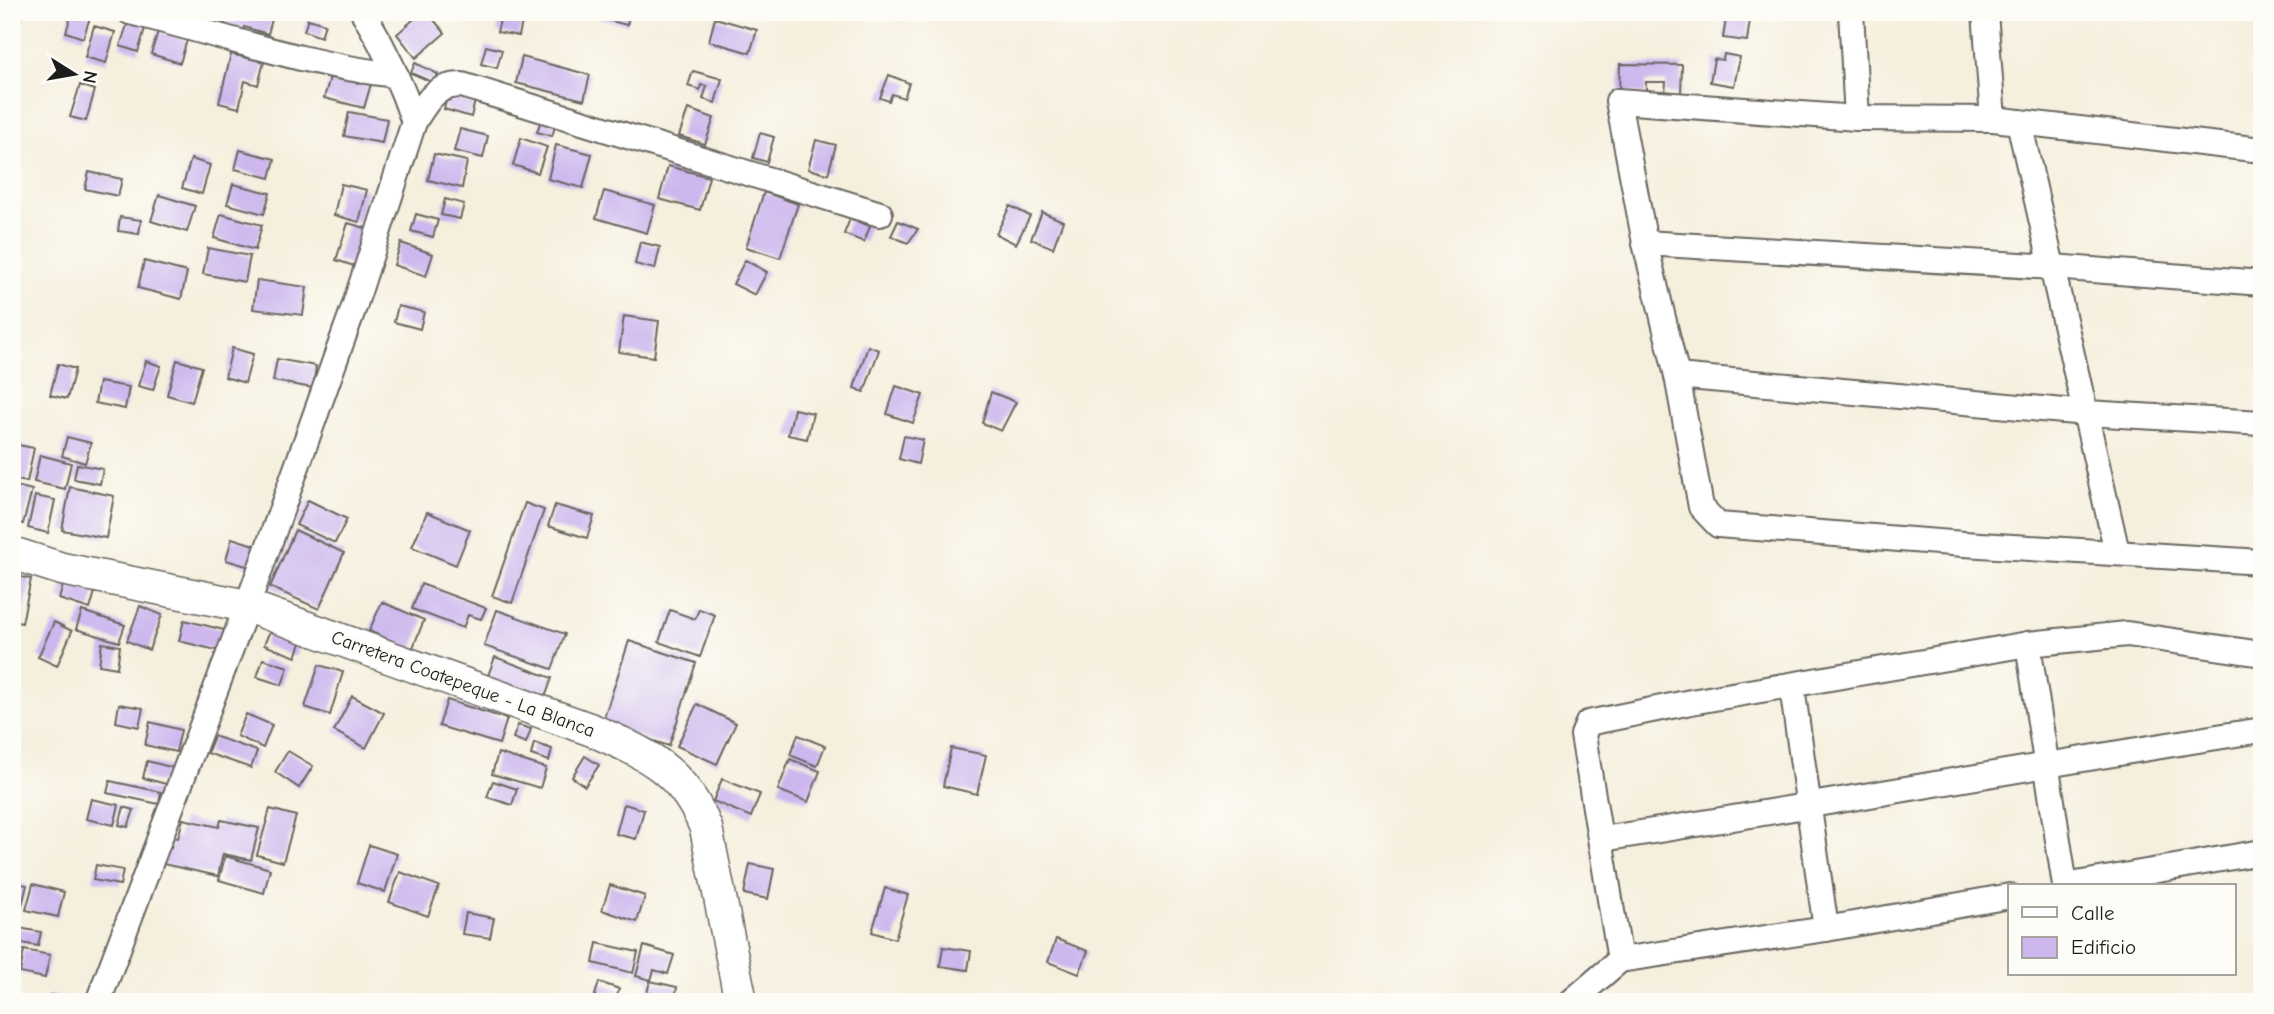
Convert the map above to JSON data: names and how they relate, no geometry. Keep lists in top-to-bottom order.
{
  "streets": {
    "main road": ["Carretera Coatepeque - La Blanca"]
  },
  "legend": ["Calle", "Edificio"],
  "north": "right"
}
